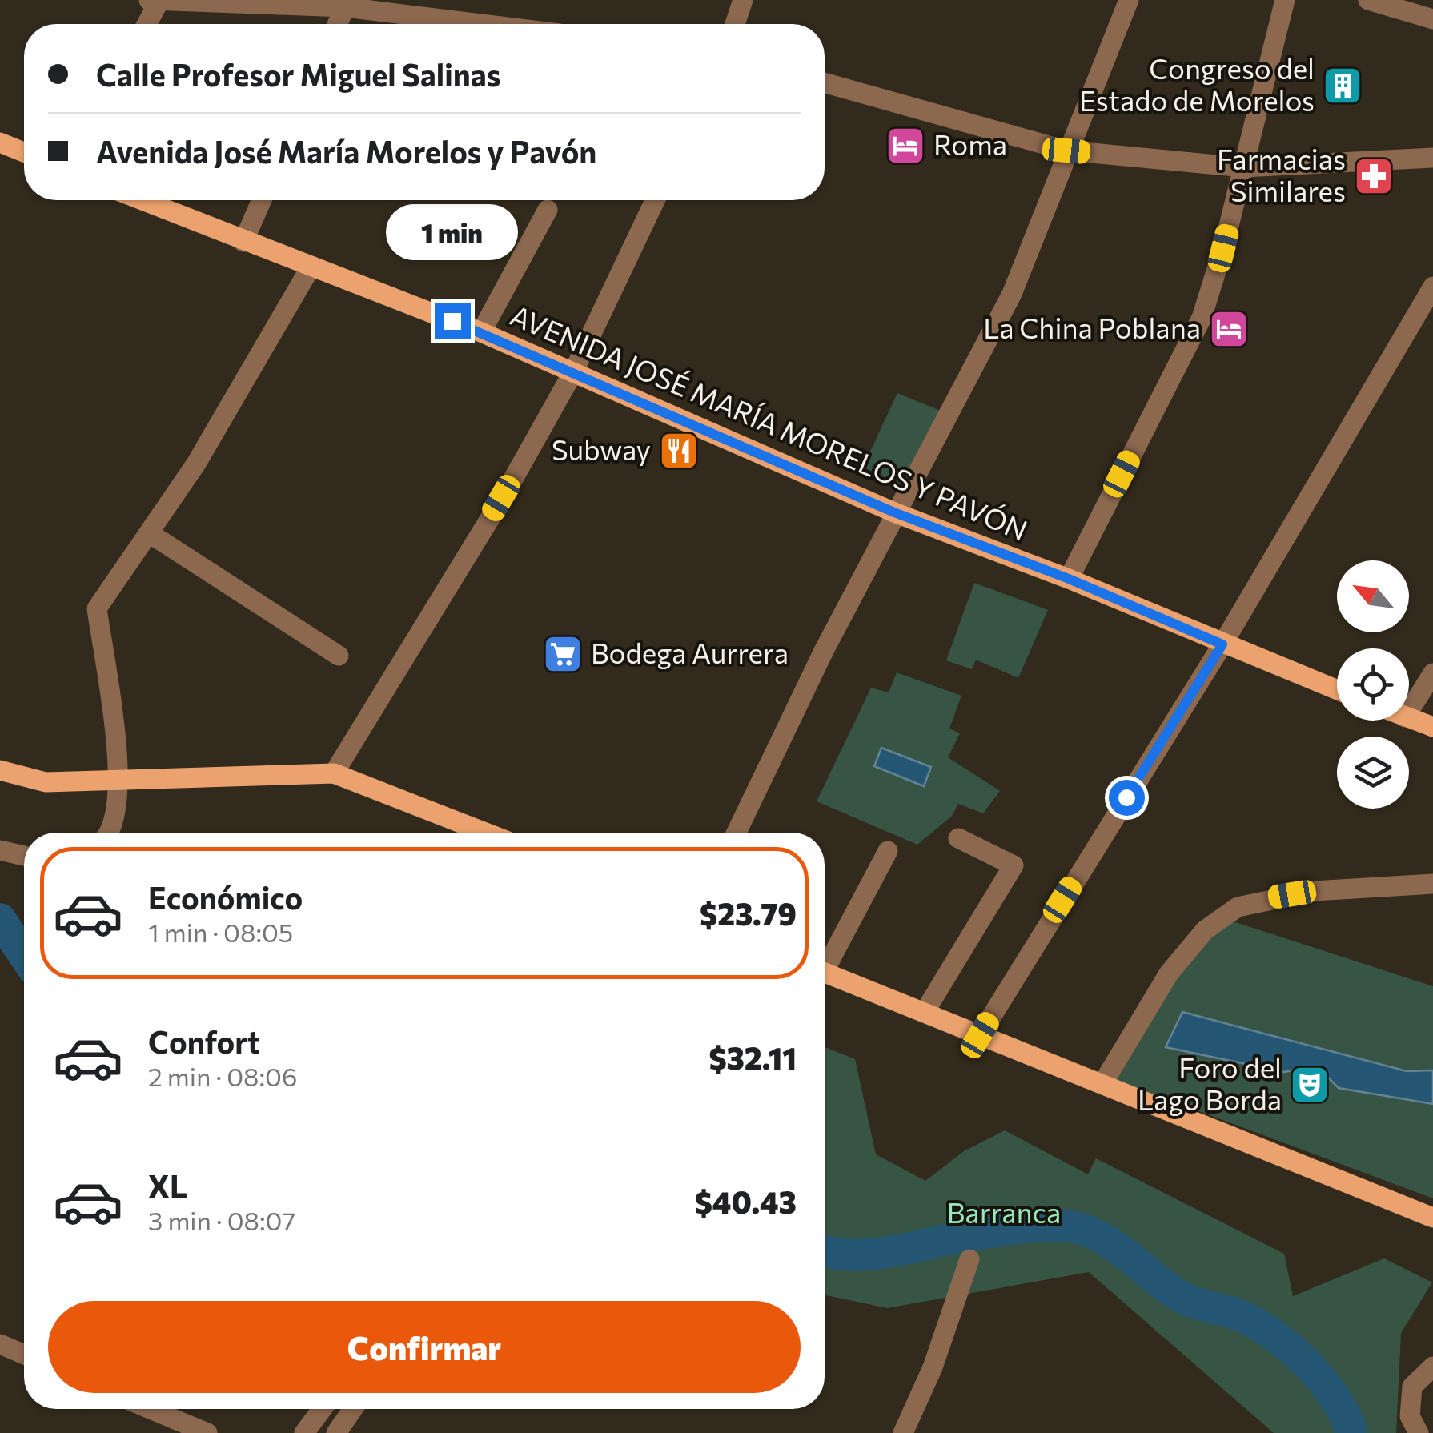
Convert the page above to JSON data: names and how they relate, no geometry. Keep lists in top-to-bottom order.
{
  "streets": {
    "main road": ["AVENIDA JOSÉ MARÍA MORELOS Y PAVÓN"]
  },
  "parks": ["Barranca"],
  "places": {
    "building": ["Congreso del Estado de Morelos"],
    "hotel": ["Roma", "La China Poblana"],
    "pharmacy": ["Farmacias Similares"],
    "restaurant": ["Subway"],
    "supermarket": ["Bodega Aurrera"],
    "theatre": ["Foro del Lago Borda"]
  },
  "north": "top left",
  "page": {
    "banner": ["Calle Profesor Miguel Salinas", "Avenida José María Morelos y Pavón"],
    "bubble": "1 min",
    "list": [
      {
        "name": "Económico",
        "note": "1 min · 08:05",
        "value": "$23.79"
      },
      {
        "name": "Confort",
        "note": "2 min · 08:06",
        "value": "$32.11"
      },
      {
        "name": "XL",
        "note": "3 min · 08:07",
        "value": "$40.43"
      }
    ],
    "buttons": "Confirmar"
  }
}
